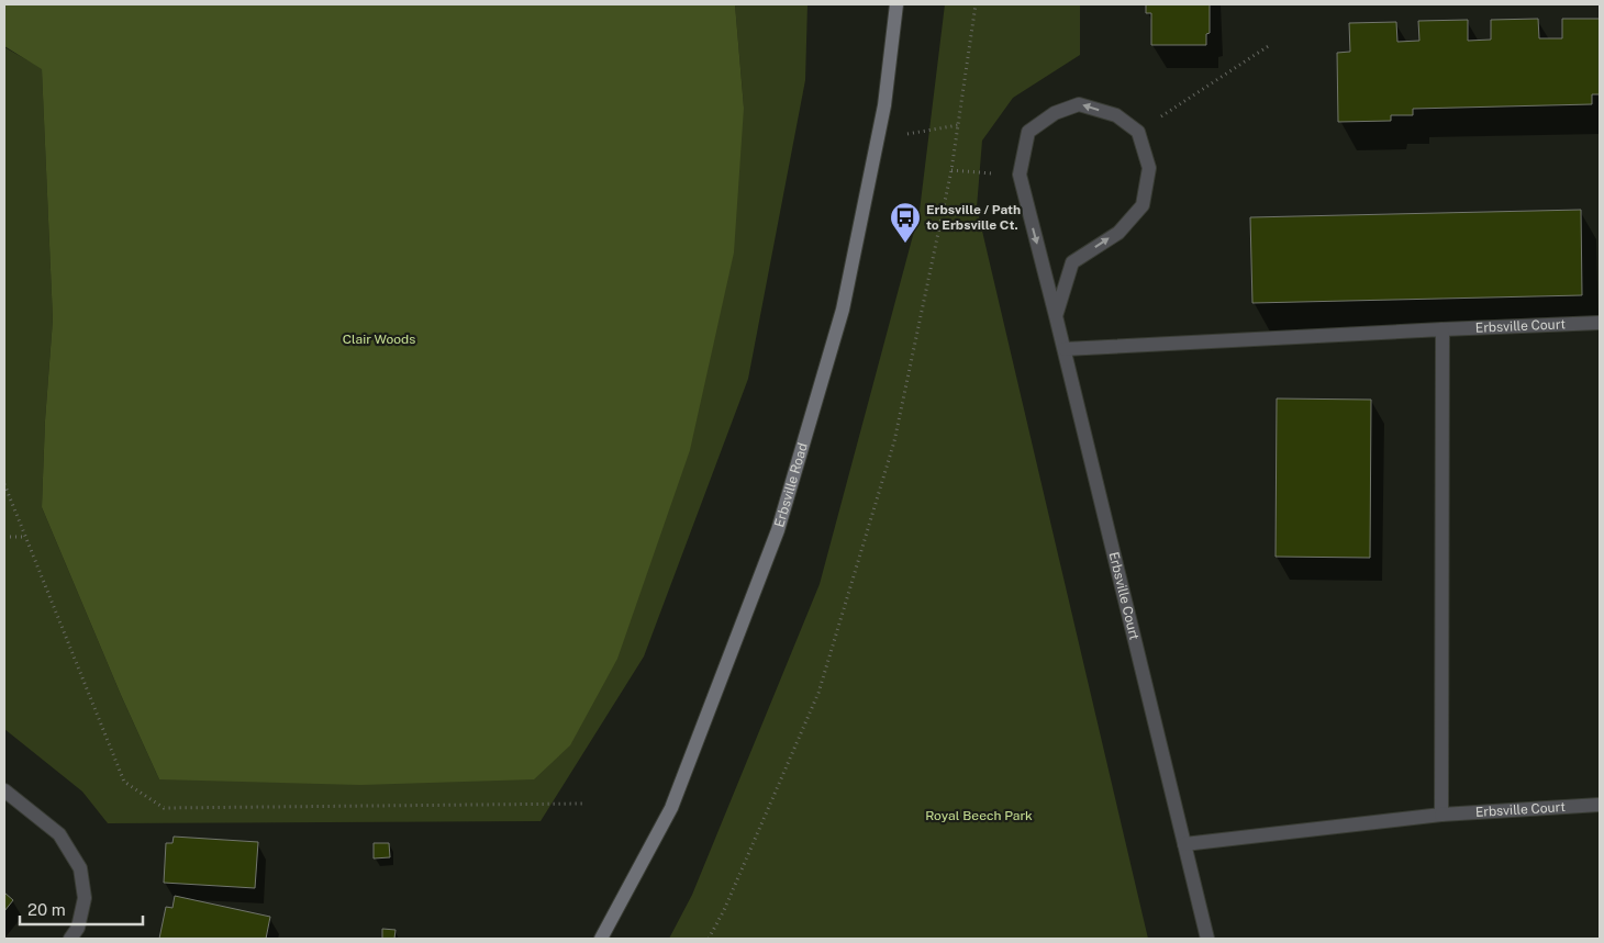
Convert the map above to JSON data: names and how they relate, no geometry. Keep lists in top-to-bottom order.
{
  "streets": {
    "main road": ["Erbsville Road"],
    "street": ["Erbsville Court"]
  },
  "parks": ["Clair Woods", "Royal Beech Park"],
  "places": {
    "bus stop": ["Erbsville / Path to Erbsville Ct."]
  },
  "scale_bar": "20 m"
}
